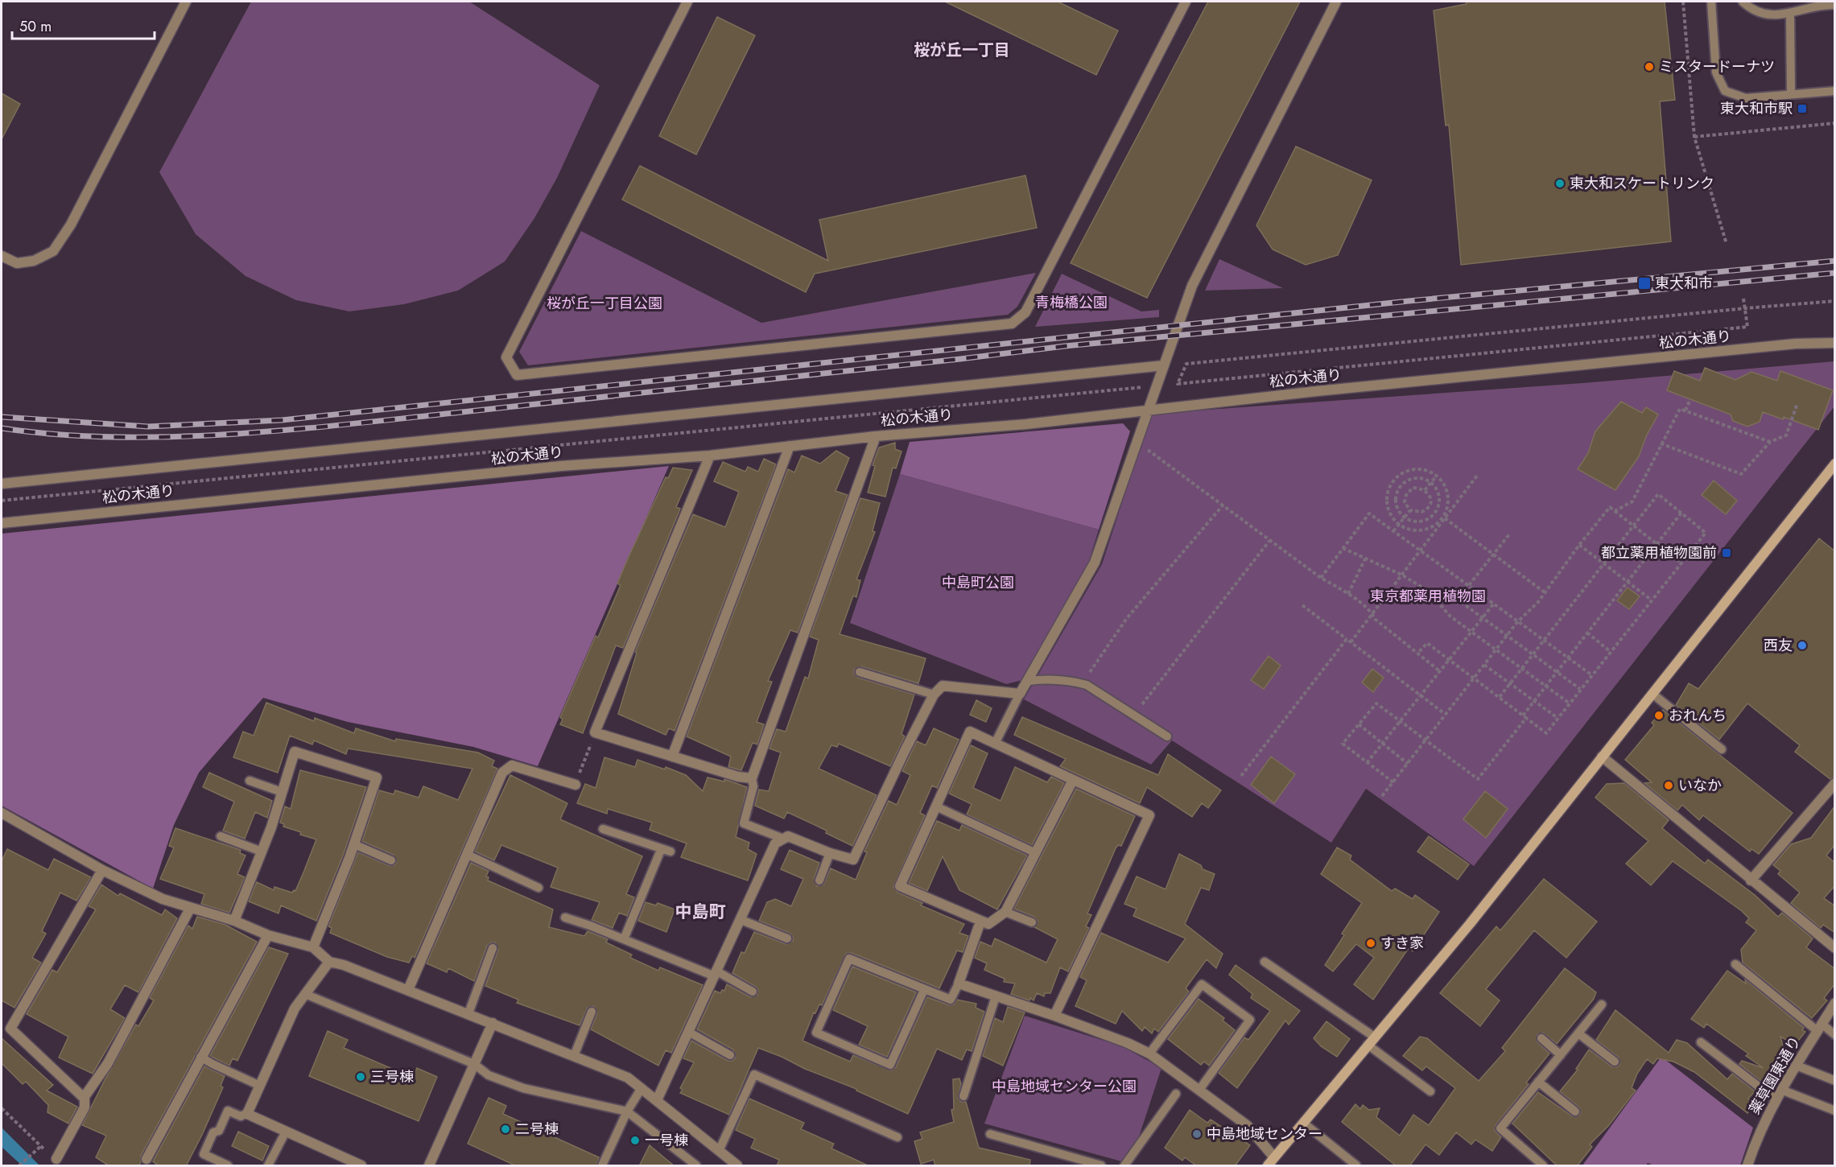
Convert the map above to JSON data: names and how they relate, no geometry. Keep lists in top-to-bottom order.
{
  "streets": {
    "street": ["松の木通り", "薬草園東通り"]
  },
  "districts": ["桜が丘一丁目", "中島町"],
  "parks": [
    "青梅橋公園",
    "桜が丘一丁目公園",
    "中島町公園",
    "東京都薬用植物園",
    "中島地域センター公園"
  ],
  "places": {
    "other": [
      "ミスタードーナツ",
      "東大和スケートリンク",
      "西友",
      "おれんち",
      "いなか",
      "すき家",
      "三号棟",
      "二号棟",
      "中島地域センター",
      "一号棟"
    ],
    "transit": ["東大和市駅", "東大和市", "都立薬用植物園前"]
  },
  "scale_bar": "50 m"
}
